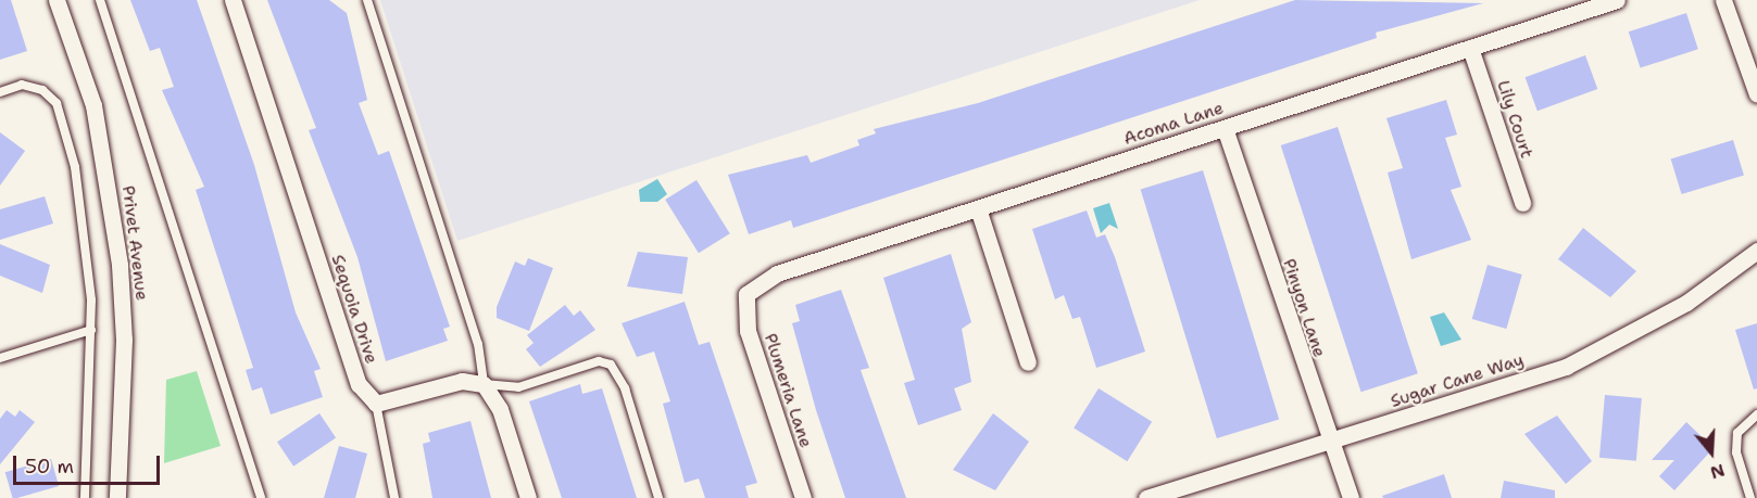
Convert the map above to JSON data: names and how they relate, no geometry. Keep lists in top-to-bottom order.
{
  "streets": {
    "street": [
      "Lily Court",
      "Acoma Lane",
      "Privet Avenue",
      "Pinyon Lane",
      "Sequoia Drive",
      "Sugar Cane Way",
      "Plumeria Lane"
    ]
  },
  "crossings": [
    ["Lily Court", "Acoma Lane"],
    ["Acoma Lane", "Pinyon Lane"],
    ["Acoma Lane", "Plumeria Lane"],
    ["Pinyon Lane", "Sugar Cane Way"]
  ],
  "scale_bar": "50 m",
  "north": "bottom"
}
